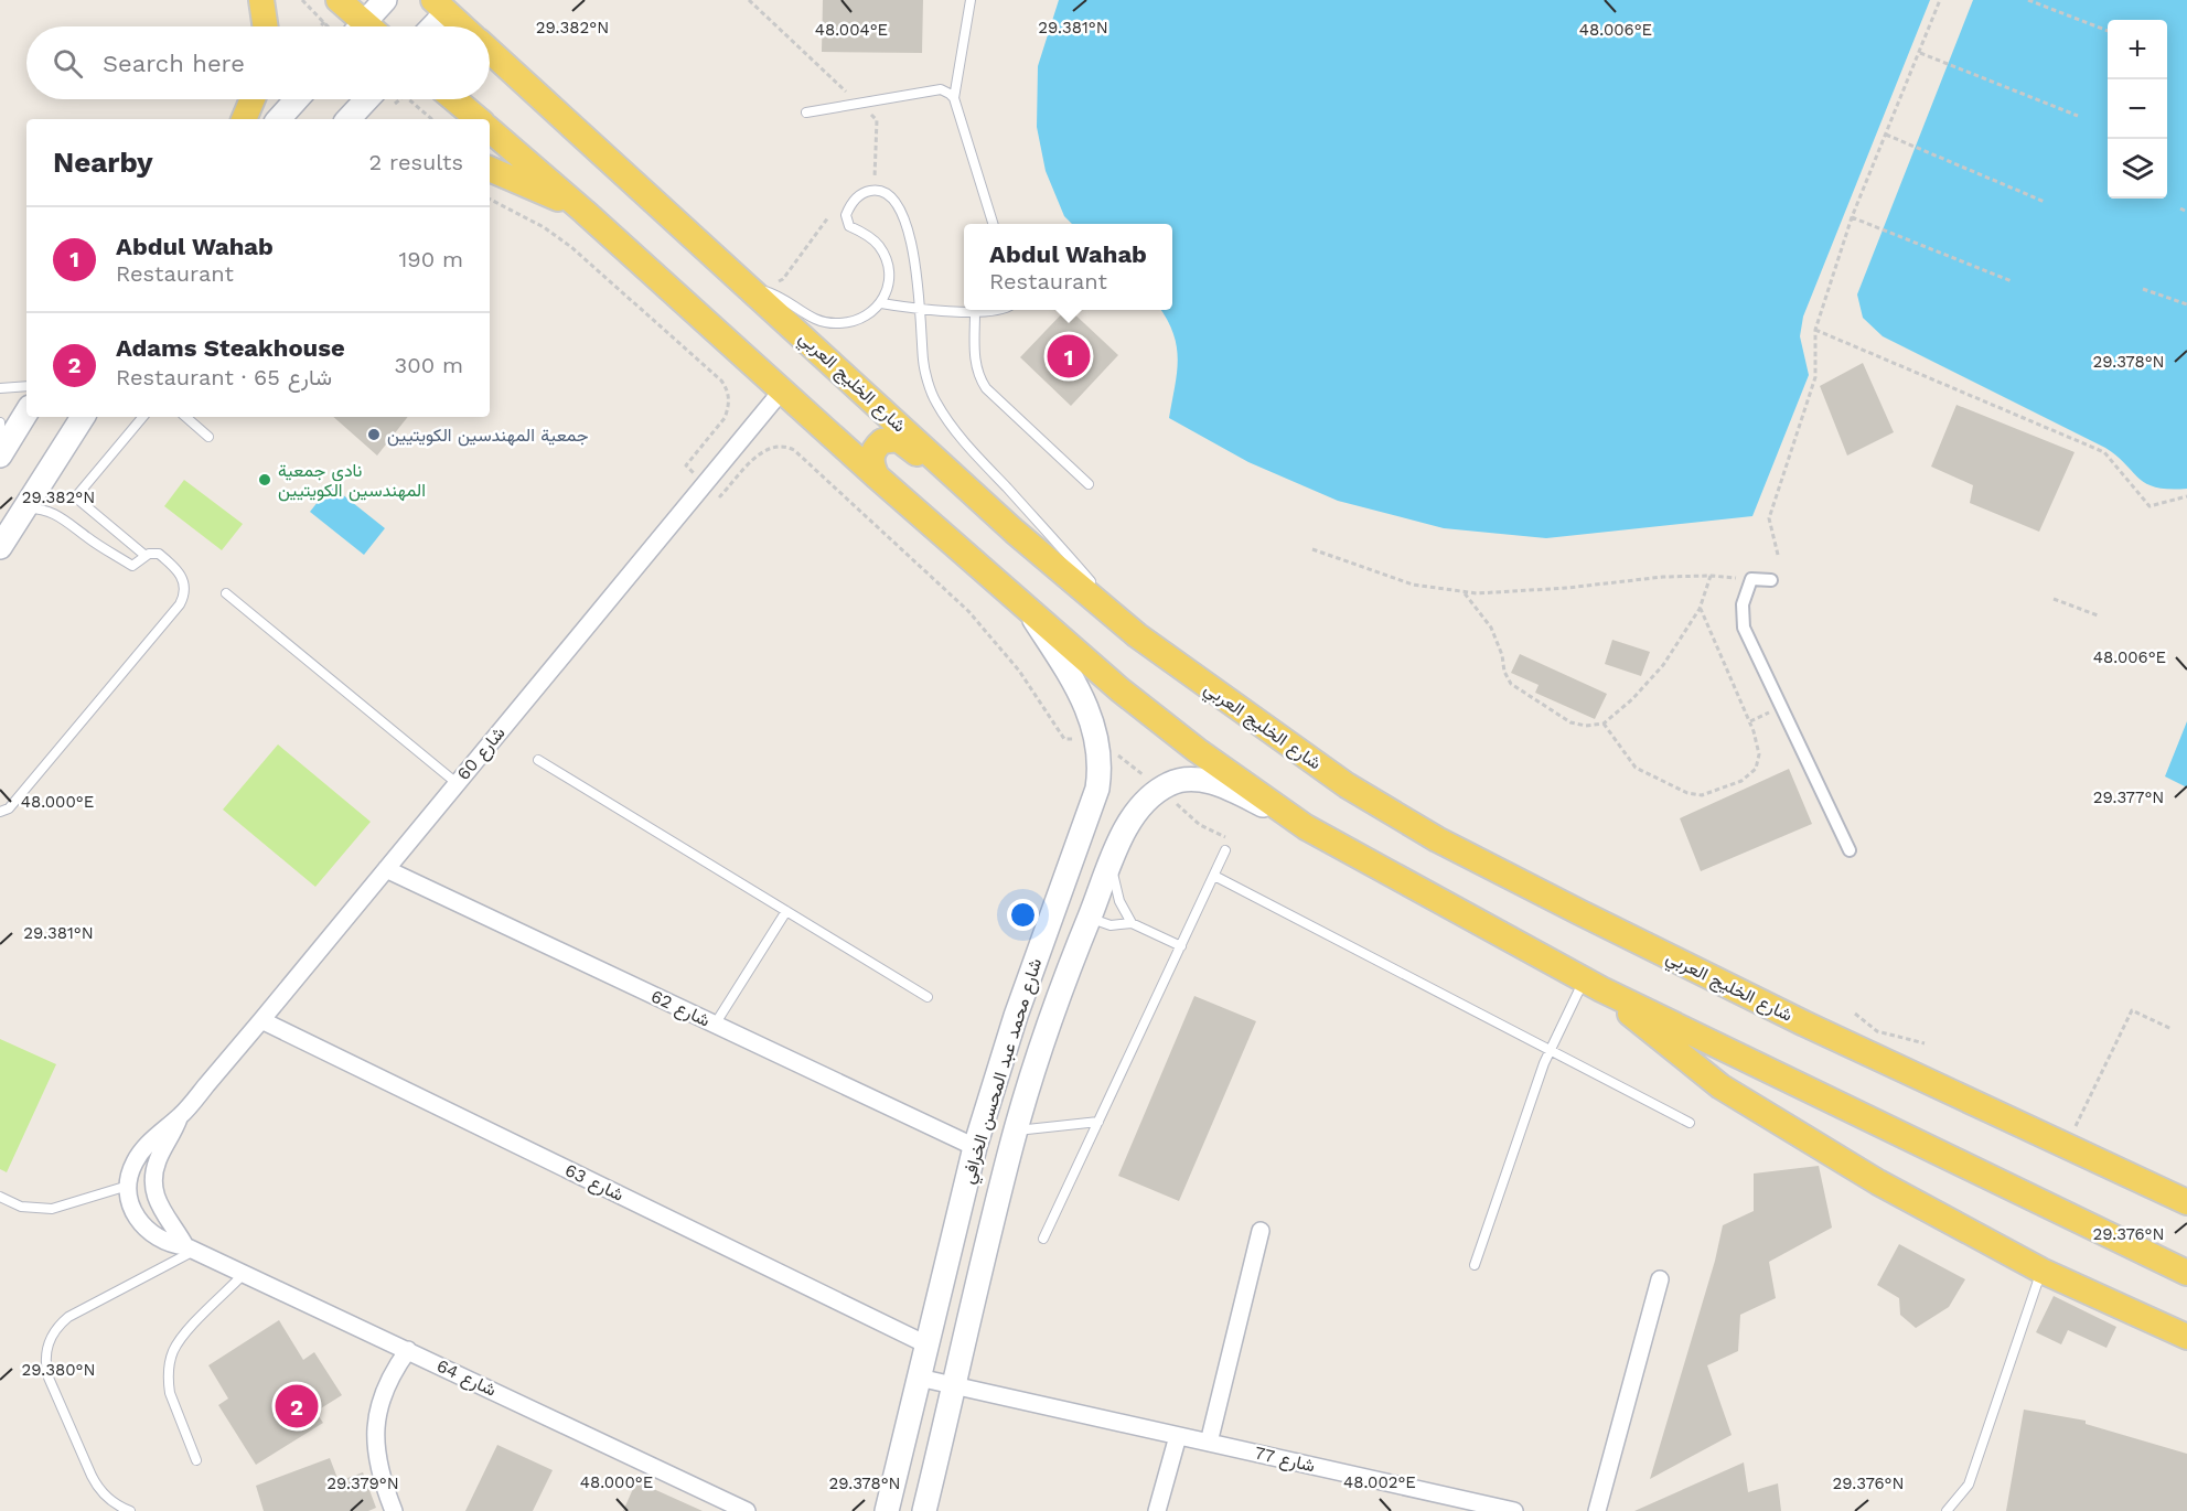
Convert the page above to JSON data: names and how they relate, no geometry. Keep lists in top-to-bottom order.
{
  "streets": {
    "main road": ["شارع الخليج العربي", "شارع محمد عبد المحسن الخرافي"],
    "street": [
      "شارع 60",
      "شارع 62",
      "شارع 63",
      "شارع 64",
      "شارع 77"
    ]
  },
  "crossings": [
    ["شارع 60", "شارع 62"],
    ["شارع 60", "شارع 63"],
    ["شارع 62", "شارع محمد عبد المحسن الخرافي"],
    ["شارع محمد عبد المحسن الخرافي", "شارع 63"],
    ["شارع محمد عبد المحسن الخرافي", "شارع 77"]
  ],
  "places": ["جمعية المهندسين الكويتيين", "نادي جمعية المهندسين الكويتيين"],
  "page": {
    "map_buttons": ["+", "−"],
    "search": "Search here",
    "heading": ["Nearby", "2 results"],
    "list": [
      {
        "mark": "1",
        "name": "Abdul Wahab",
        "note": "Restaurant",
        "value": "190 m"
      },
      {
        "mark": "2",
        "name": "Adams Steakhouse",
        "note": "Restaurant · شارع 65",
        "value": "300 m"
      }
    ],
    "popup": ["Abdul Wahab", "Restaurant"],
    "pins": ["1", "2"]
  },
  "coordinates": [
    "29.382°N",
    "29.381°N",
    "48.006°E",
    "48.004°E",
    "29.378°N",
    "29.377°N",
    "48.000°E",
    "29.376°N",
    "29.380°N",
    "48.002°E",
    "29.379°N"
  ]
}
